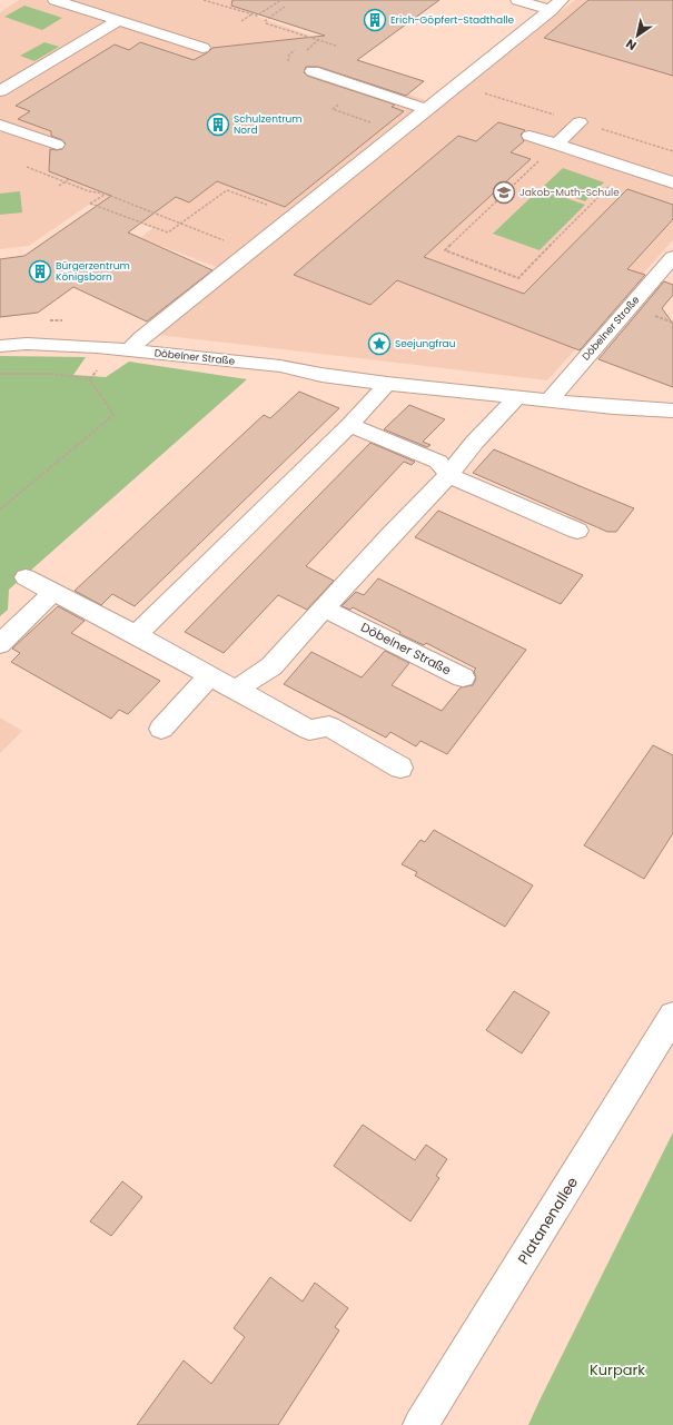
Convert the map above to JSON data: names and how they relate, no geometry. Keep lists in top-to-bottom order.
{
  "streets": {
    "street": ["Döbelner Straße", "Platanenallee"]
  },
  "parks": ["Kurpark"],
  "places": {
    "building": ["Erich-Göpfert-Stadthalle", "Schulzentrum Nord", "Bürgerzentrum Königsborn"],
    "school or university": ["Jakob-Muth-Schule"],
    "place": ["Seejungfrau"]
  },
  "north": "bottom left"
}
